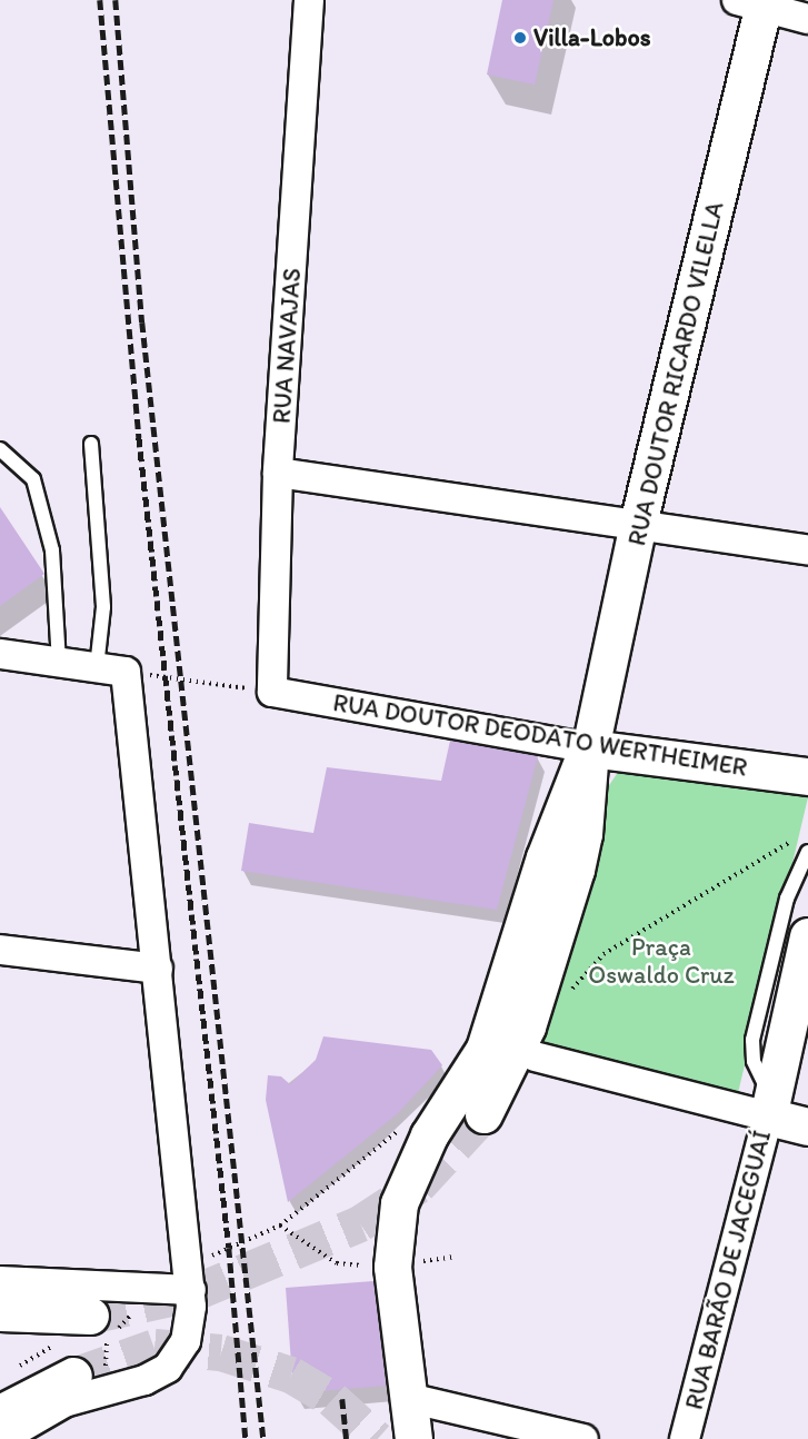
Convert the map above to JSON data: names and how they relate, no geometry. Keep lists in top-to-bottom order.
{
  "streets": {
    "street": [
      "RUA NAVAJAS",
      "RUA DOUTOR RICARDO VILELLA",
      "RUA DOUTOR DEODATO WERTHEIMER",
      "RUA BARÃO DE JACEGUAÍ"
    ]
  },
  "crossings": [
    ["RUA NAVAJAS", "RUA DOUTOR DEODATO WERTHEIMER"],
    ["RUA DOUTOR RICARDO VILELLA", "RUA DOUTOR DEODATO WERTHEIMER"]
  ],
  "parks": ["Praça Oswaldo Cruz"],
  "places": ["Villa-Lobos"]
}
